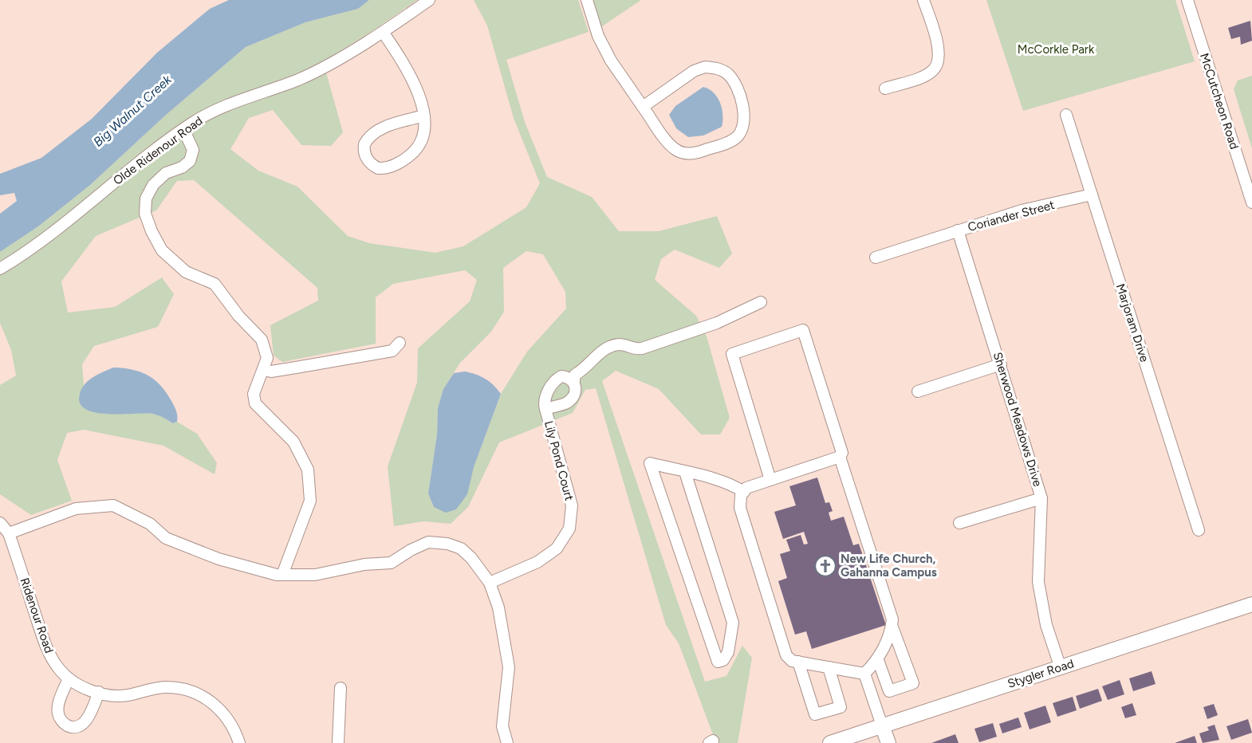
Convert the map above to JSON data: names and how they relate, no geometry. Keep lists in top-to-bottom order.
{
  "streets": {
    "main road": ["Stygler Road"],
    "street": [
      "McCutcheon Road",
      "Olde Ridenour Road",
      "Coriander Street",
      "Marjoram Drive",
      "Sherwood Meadows Drive",
      "Lily Pond Court",
      "Ridenour Road"
    ]
  },
  "crossings": [
    ["Coriander Street", "Marjoram Drive"],
    ["Coriander Street", "Sherwood Meadows Drive"],
    ["Sherwood Meadows Drive", "Stygler Road"]
  ],
  "water": ["Big Walnut Creek"],
  "parks": ["McCorkle Park"],
  "places": {
    "church": ["New Life Church, Gahanna Campus"]
  }
}
